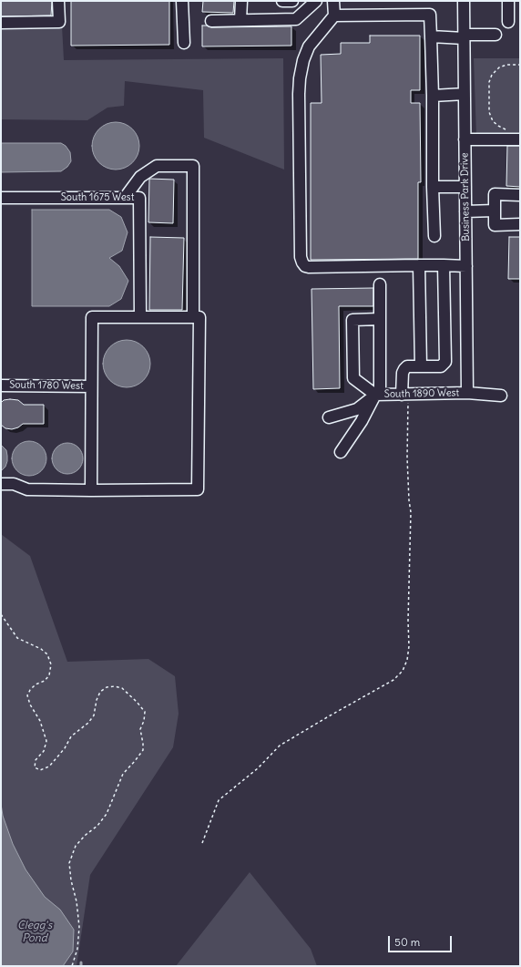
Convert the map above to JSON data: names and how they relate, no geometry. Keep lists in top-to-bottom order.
{
  "streets": {
    "street": [
      "Business Park Drive",
      "South 1675 West",
      "South 1780 West",
      "South 1890 West"
    ]
  },
  "crossings": [
    ["Business Park Drive", "South 1890 West"]
  ],
  "water": ["Clegg's Pond"],
  "scale_bar": "50 m"
}
